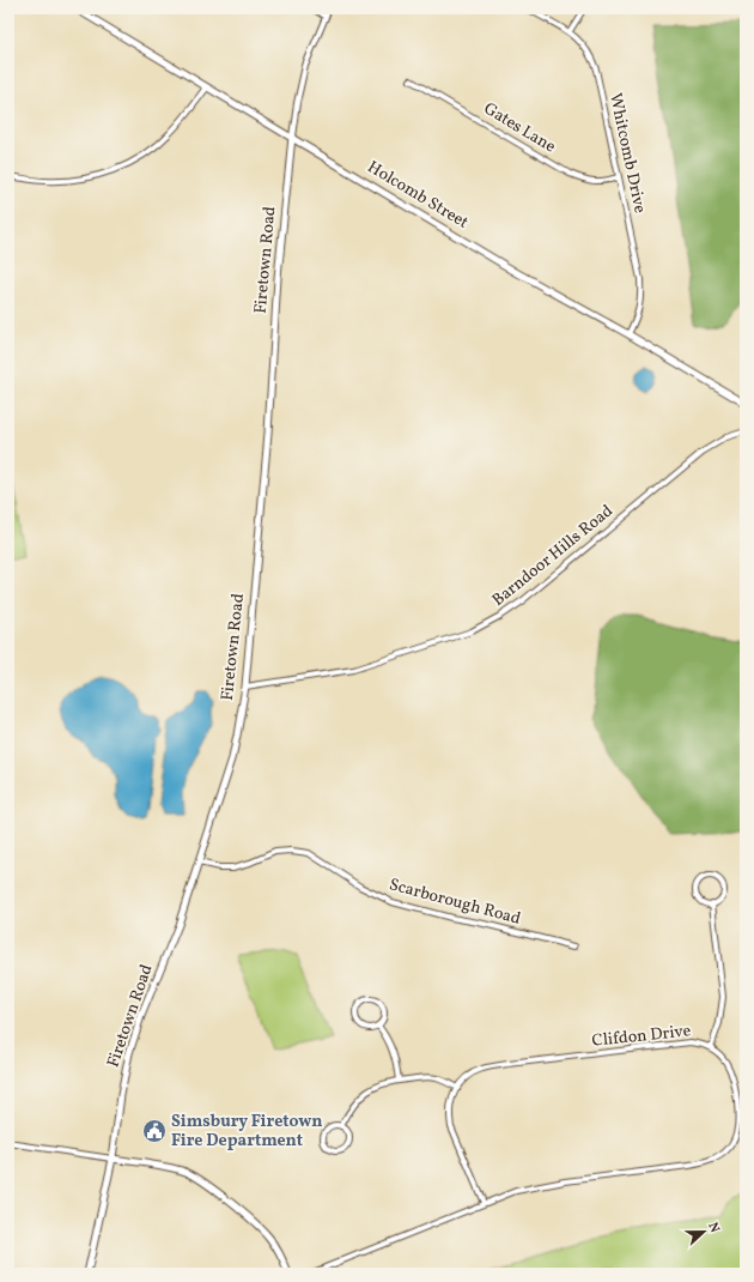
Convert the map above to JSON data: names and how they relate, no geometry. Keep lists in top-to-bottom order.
{
  "streets": {
    "street": [
      "Gates Lane",
      "Whitcomb Drive",
      "Holcomb Street",
      "Firetown Road",
      "Barndoor Hills Road",
      "Scarborough Road",
      "Clifdon Drive"
    ]
  },
  "crossings": [
    ["Gates Lane", "Whitcomb Drive"],
    ["Whitcomb Drive", "Holcomb Street"],
    ["Holcomb Street", "Firetown Road"],
    ["Firetown Road", "Barndoor Hills Road"],
    ["Firetown Road", "Scarborough Road"]
  ],
  "places": {
    "public building": ["Simsbury Firetown Fire Department"]
  },
  "north": "right"
}
